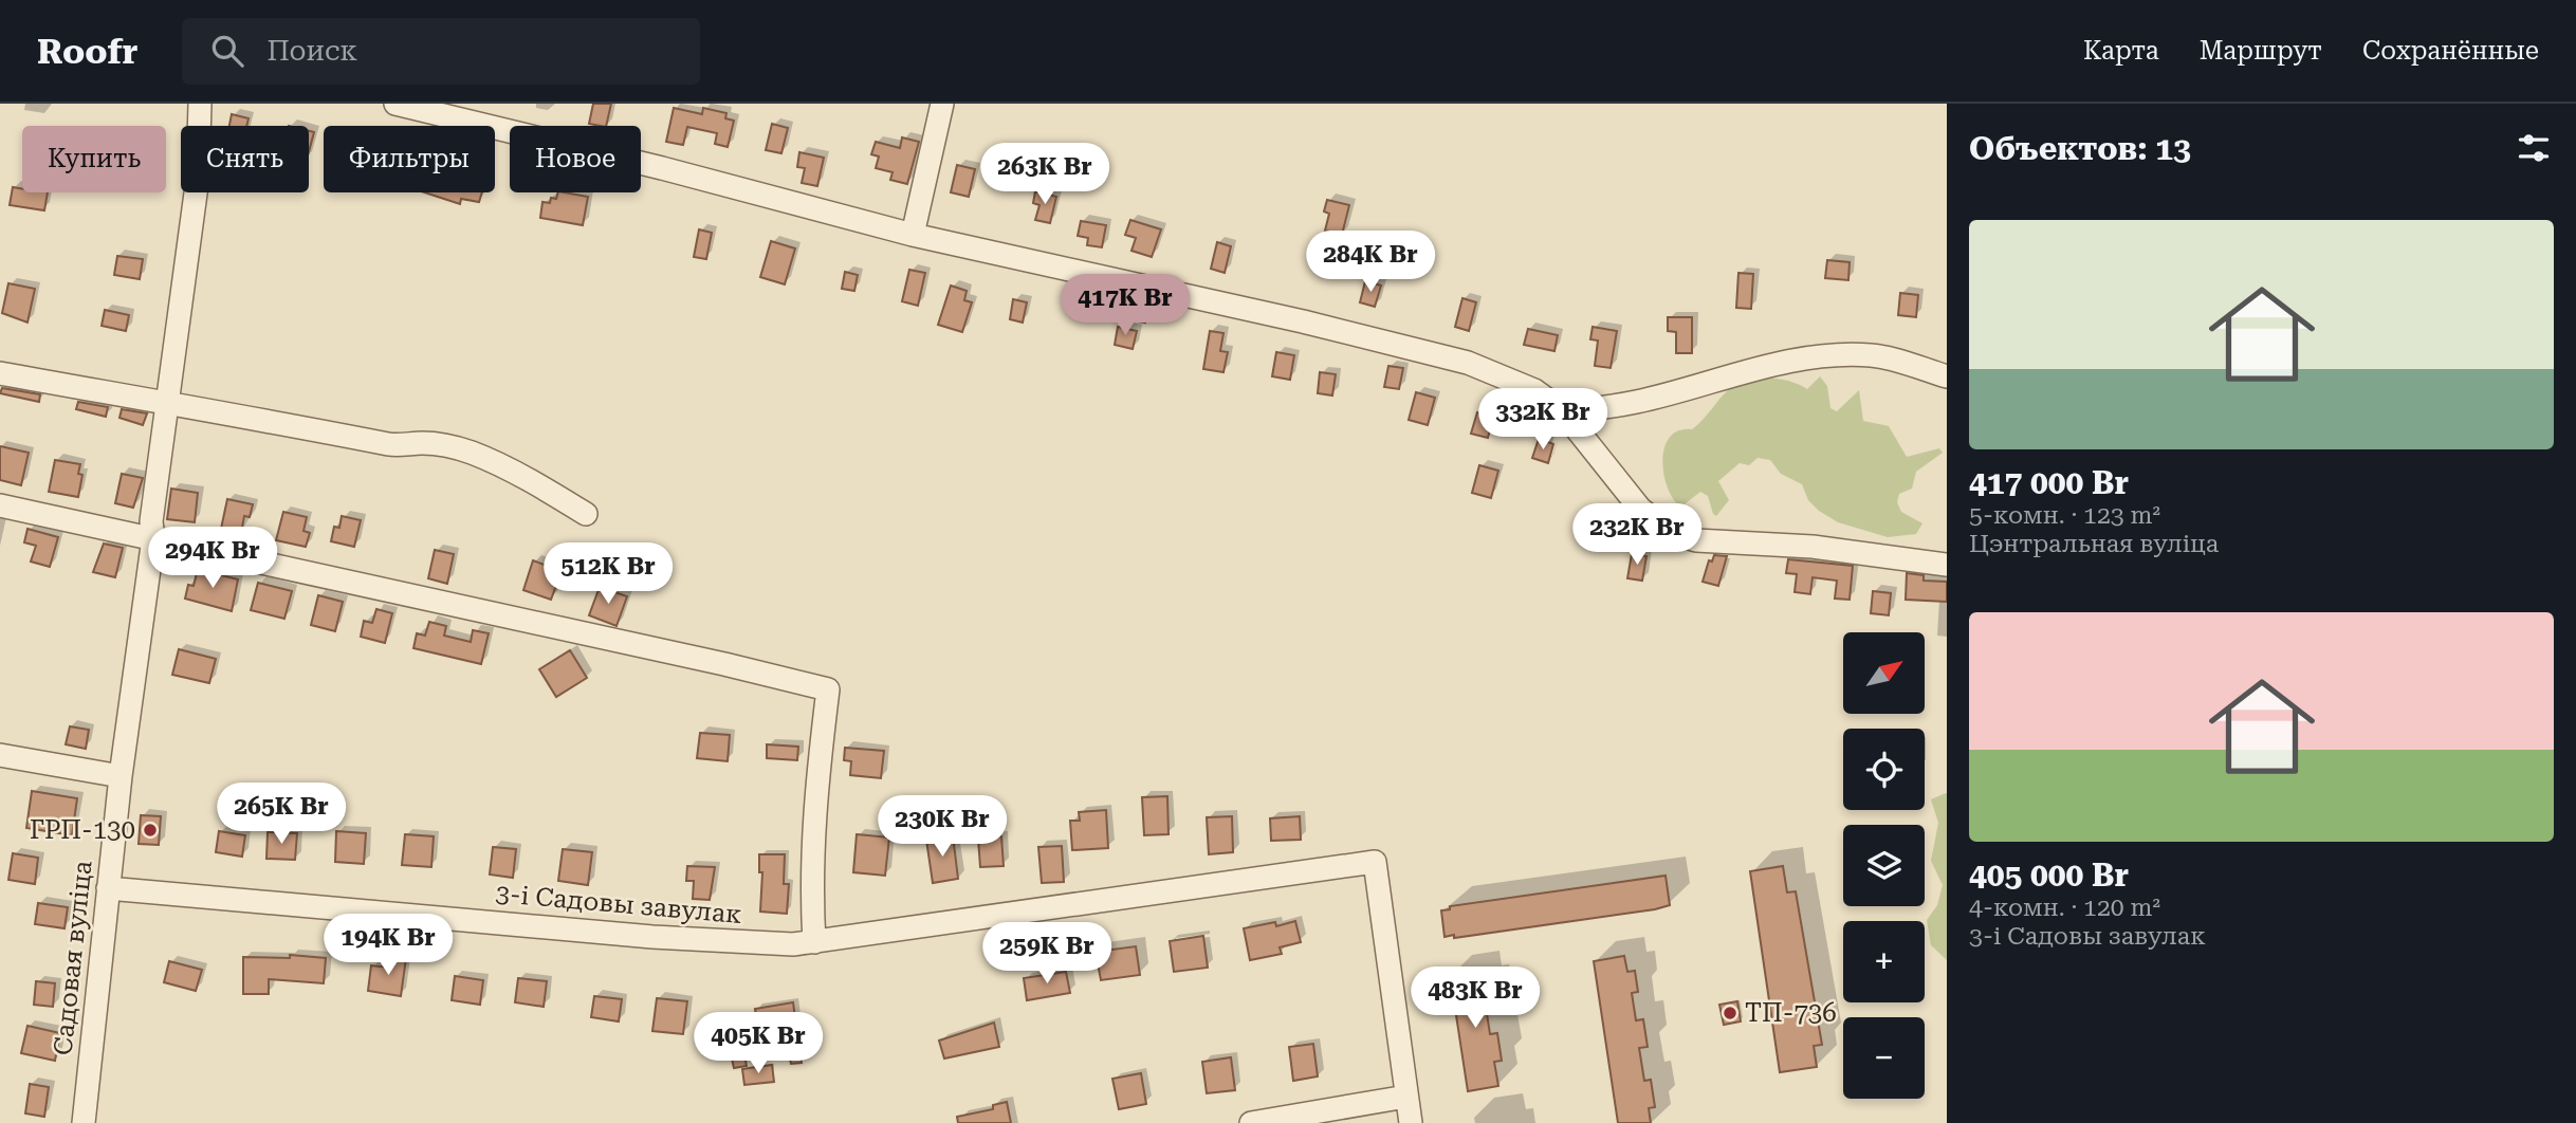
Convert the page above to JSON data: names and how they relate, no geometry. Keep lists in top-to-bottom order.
{
  "streets": {
    "street": ["3-і Садовы завулак", "Садовая вуліца"]
  },
  "crossings": [
    ["3-і Садовы завулак", "Садовая вуліца"]
  ],
  "places": ["ГРП-130", "ТП-736"],
  "north": "top right",
  "page": {
    "header": "Roofr",
    "search": "Поиск",
    "nav": ["Карта", "Маршрут", "Сохранённые"],
    "heading": "Объектов: 13",
    "chip": [
      "Купить",
      "Снять",
      "Фильтры",
      "Новое"
    ],
    "price": [
      "263K Br",
      "284K Br",
      "417K Br",
      "332K Br",
      "232K Br",
      "294K Br",
      "512K Br",
      "265K Br",
      "230K Br",
      "194K Br",
      "259K Br",
      "483K Br",
      "405K Br"
    ],
    "list": [
      {
        "name": "417 000 Br",
        "note": "5-комн. · 123 m² · Цэнтральная вуліца"
      },
      {
        "name": "405 000 Br",
        "note": "4-комн. · 120 m² · 3-і Садовы завулак"
      }
    ],
    "map_buttons": ["+", "−"]
  }
}
